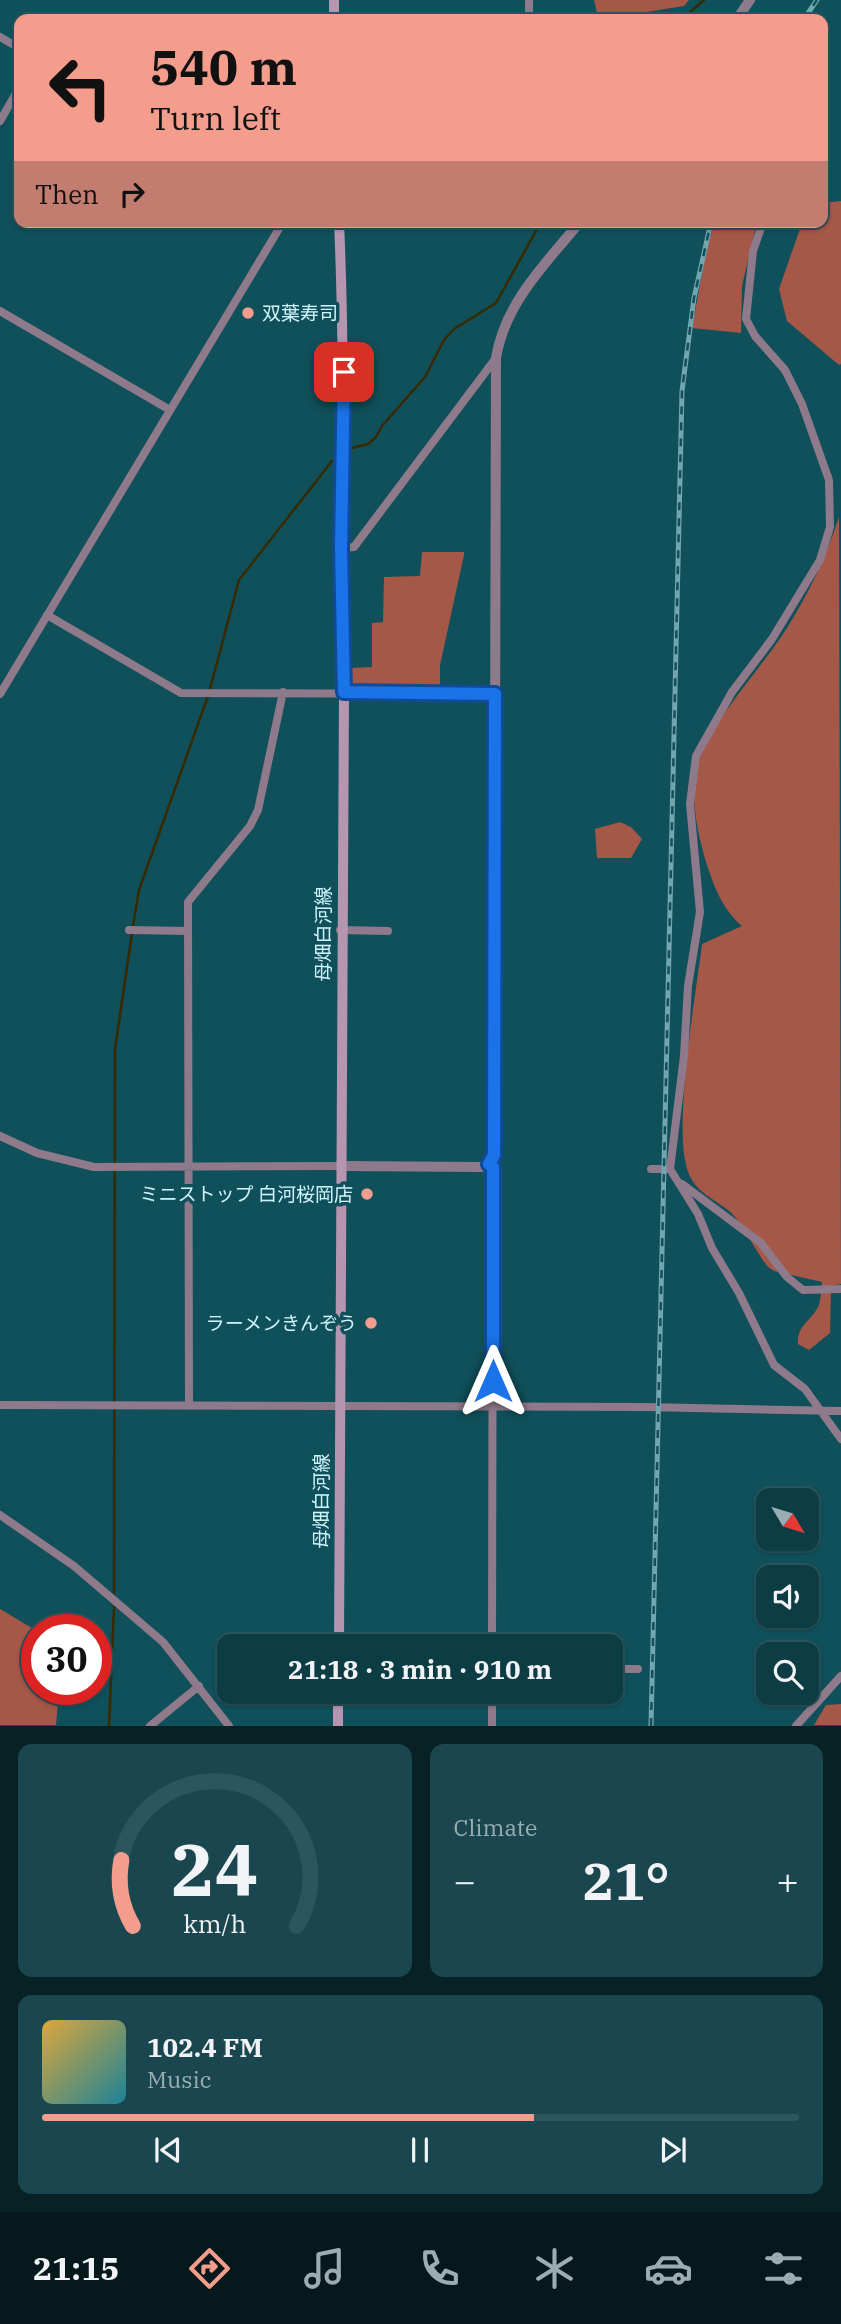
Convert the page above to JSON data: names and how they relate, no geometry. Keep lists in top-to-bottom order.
{
  "streets": {
    "main road": ["母畑白河線"]
  },
  "places": ["双葉寿司", "ミニストップ 白河桜岡店", "ラーメンきんぞう"],
  "north": "bottom right",
  "page": {
    "turn": ["540 m", "Turn left"],
    "then": "Then",
    "limit": "30",
    "trip": "21:18 · 3 min · 910 m",
    "tile": "Climate",
    "heat": ["−", "21°", "+"],
    "song": ["102.4 FM", "Music"],
    "tabs": "21:15",
    "gauge": ["24", "km/h"]
  }
}
